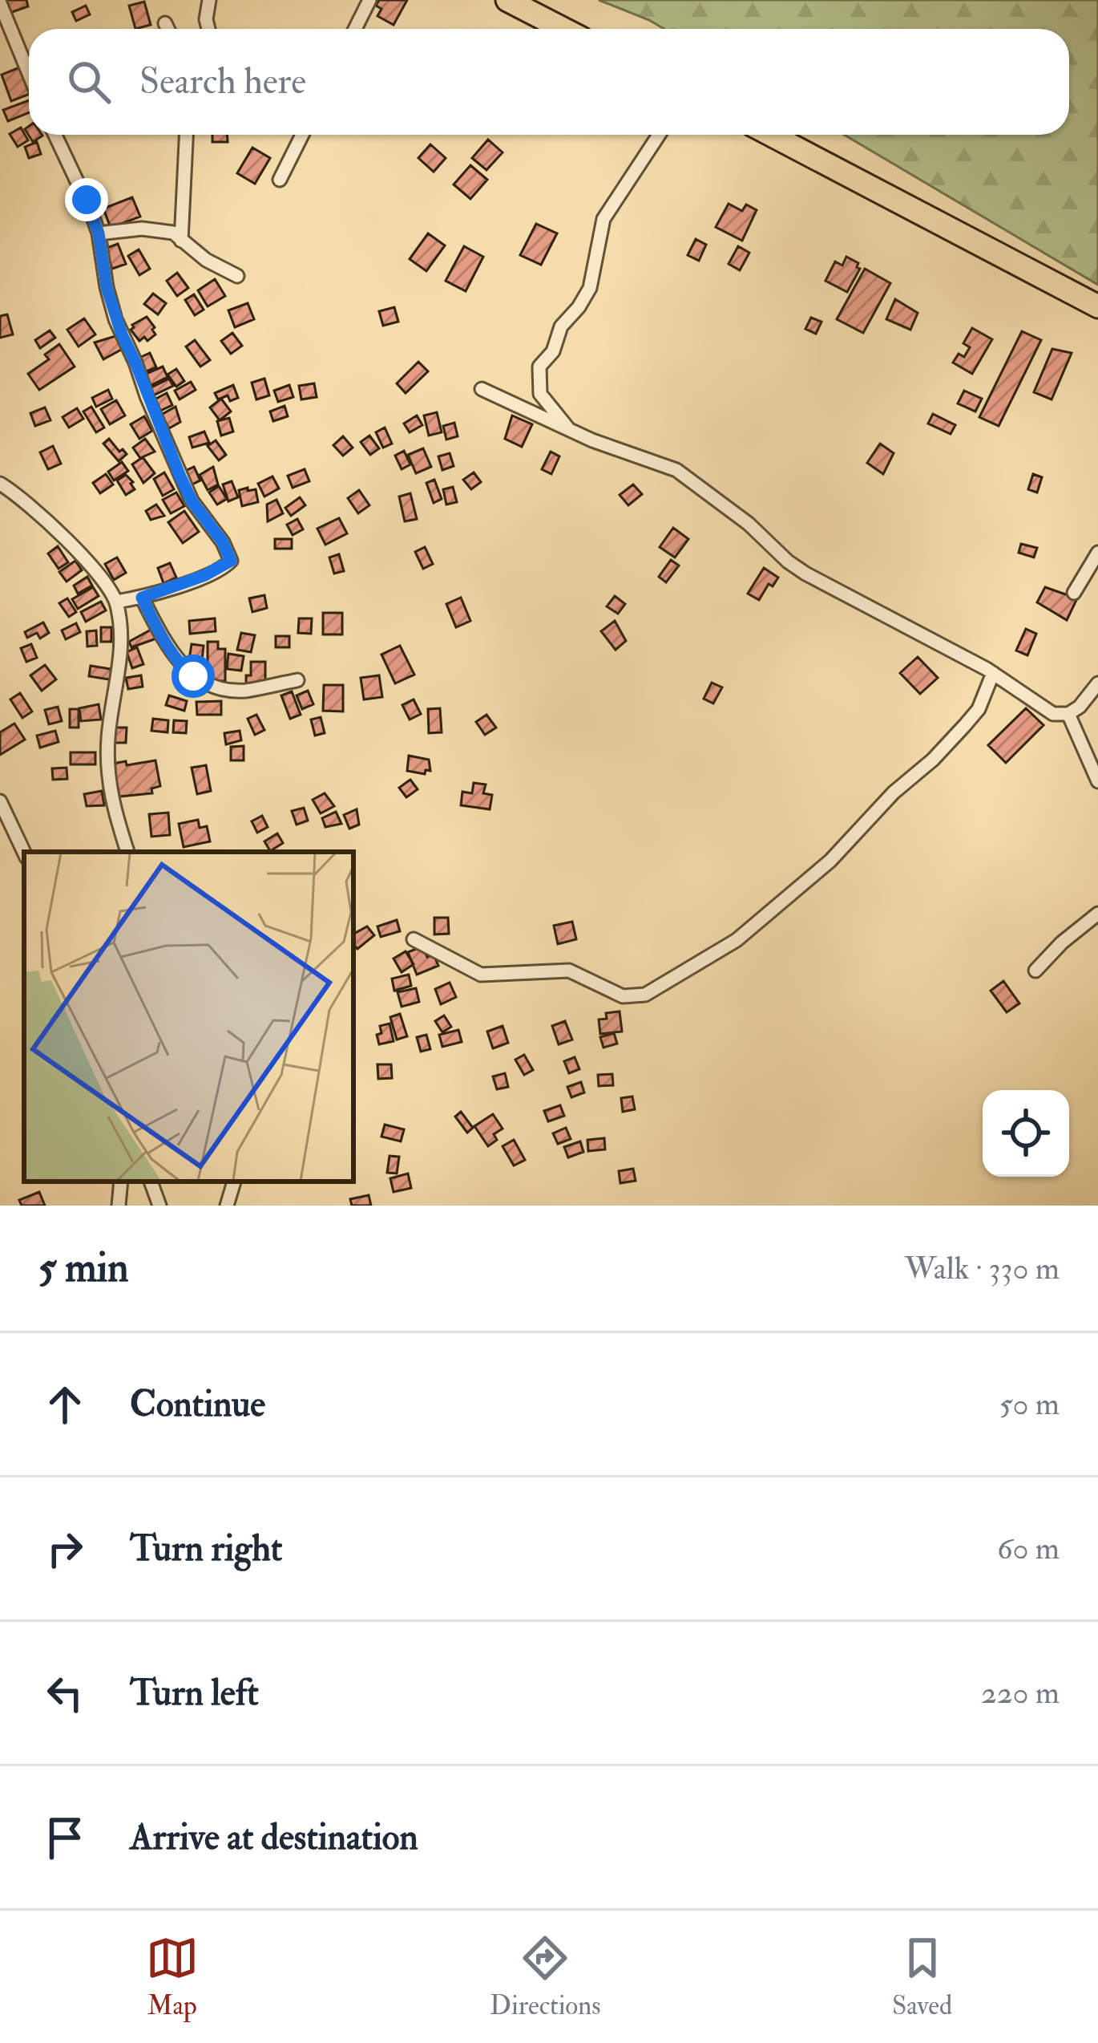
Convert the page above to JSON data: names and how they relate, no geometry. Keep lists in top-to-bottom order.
{
  "page": {
    "search": "Search here",
    "heading": ["5 min", "Walk · 330 m"],
    "list": [
      ["Continue", "50 m"],
      ["Turn right", "60 m"],
      ["Turn left", "220 m"],
      "Arrive at destination"
    ],
    "nav": ["Map", "Directions", "Saved"]
  }
}
